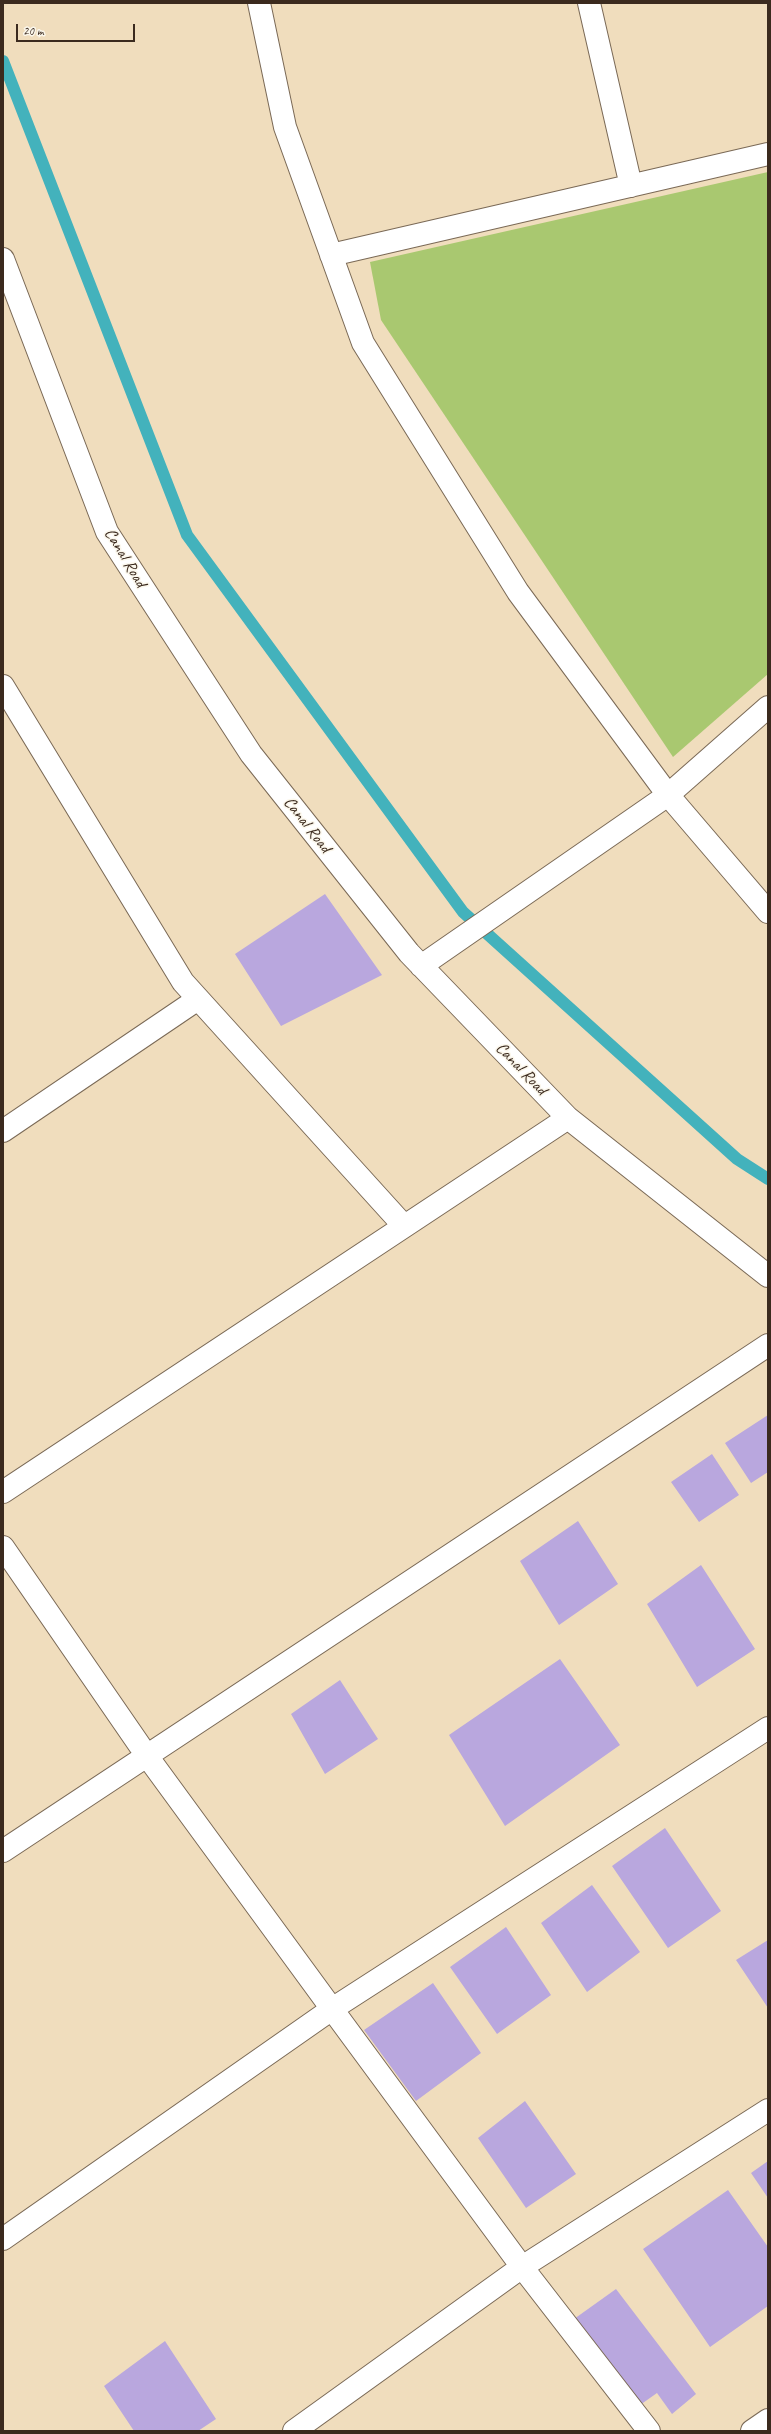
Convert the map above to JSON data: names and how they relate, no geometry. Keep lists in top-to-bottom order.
{
  "streets": {
    "street": ["Canal Road"]
  },
  "scale_bar": "20 m"
}
